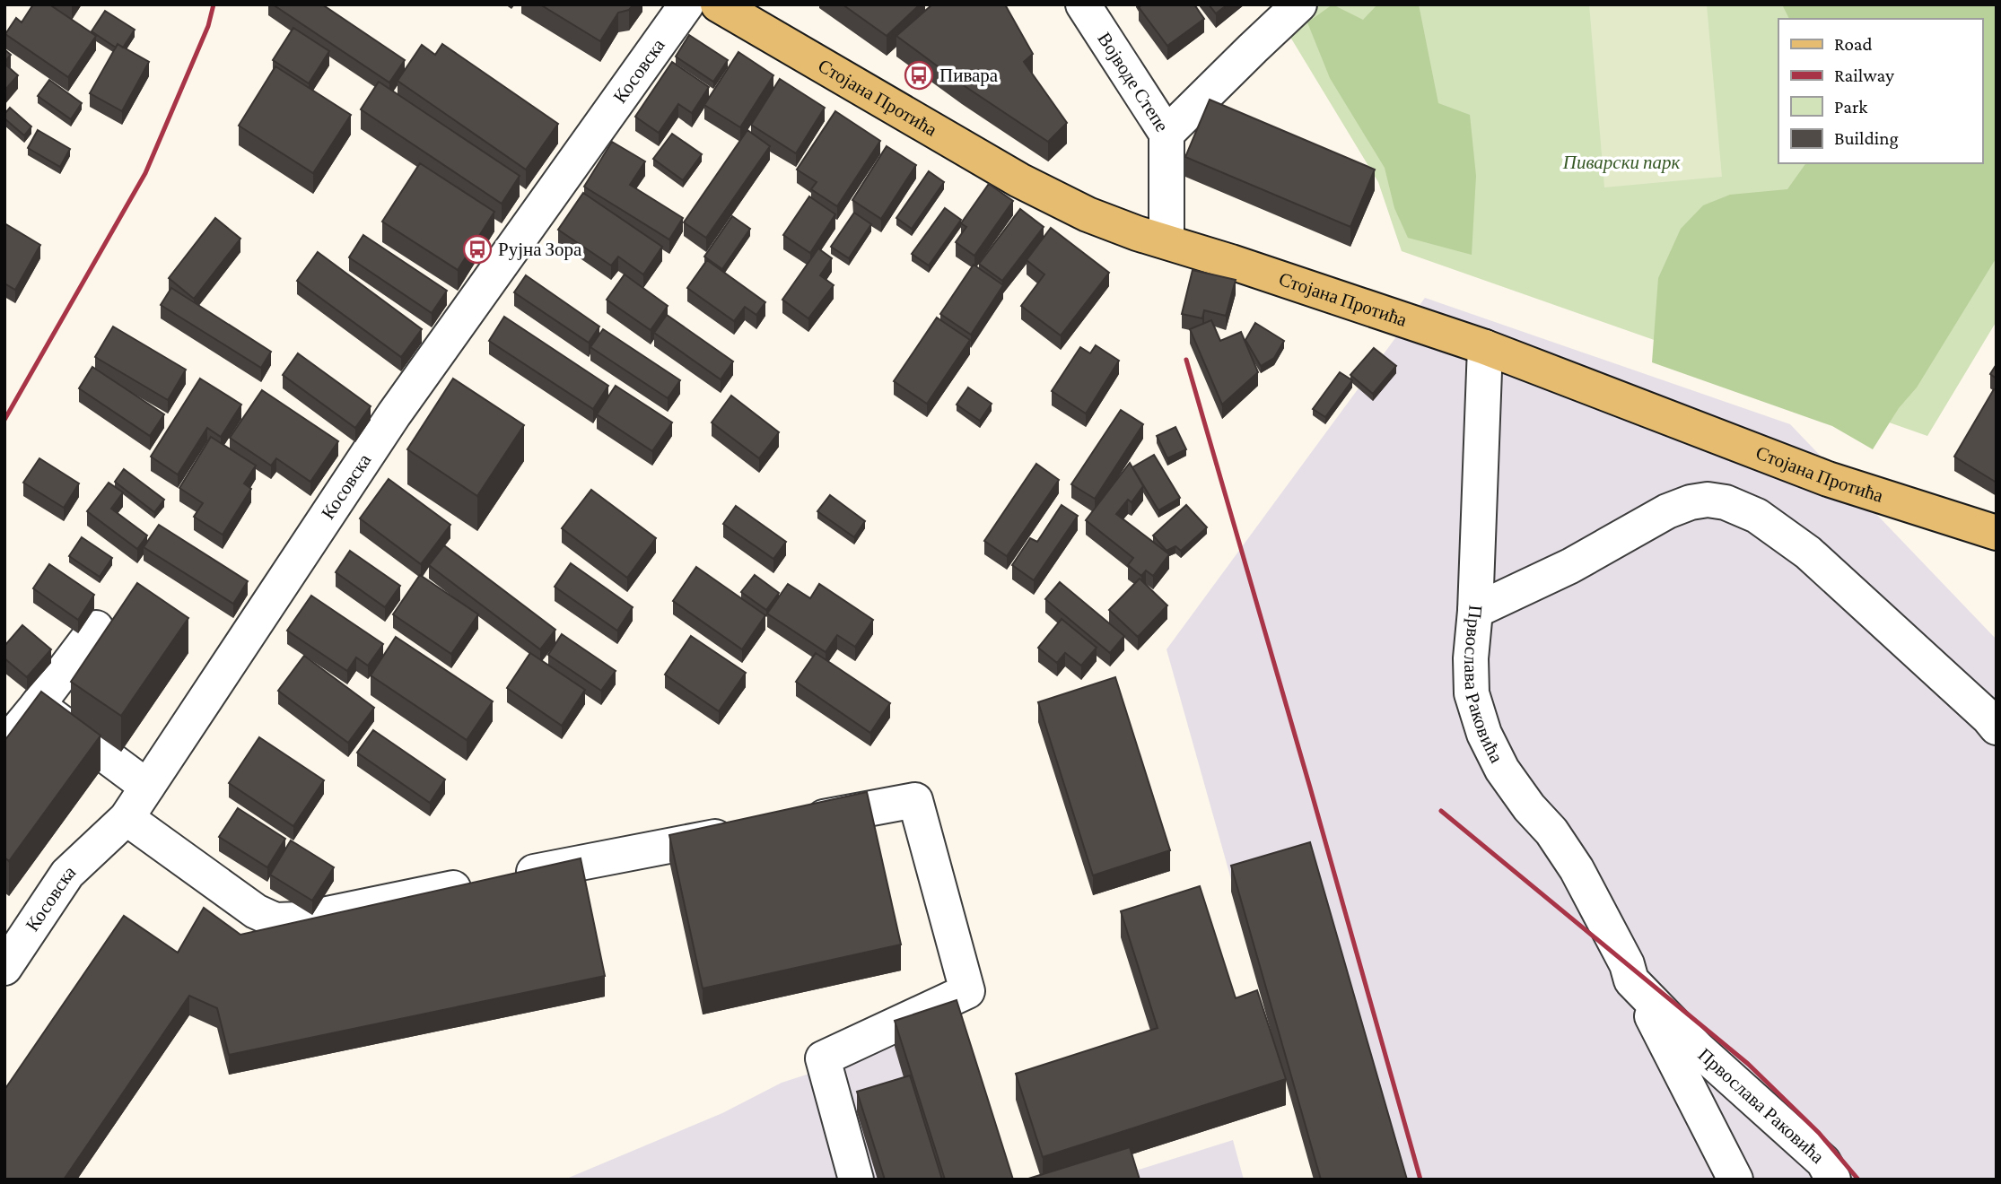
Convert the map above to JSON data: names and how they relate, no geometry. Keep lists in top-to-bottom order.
{
  "streets": {
    "main road": ["Стојана Протића"],
    "street": ["Косовска", "Војводе Степе", "Првослава Раковића"]
  },
  "crossings": [
    ["Војводе Степе", "Стојана Протића"],
    ["Стојана Протића", "Првослава Раковића"]
  ],
  "parks": ["Пиварски парк"],
  "places": {
    "bus stop": ["Пивара", "Рујна Зора"]
  },
  "legend": [
    "Road",
    "Railway",
    "Park",
    "Building"
  ]
}
